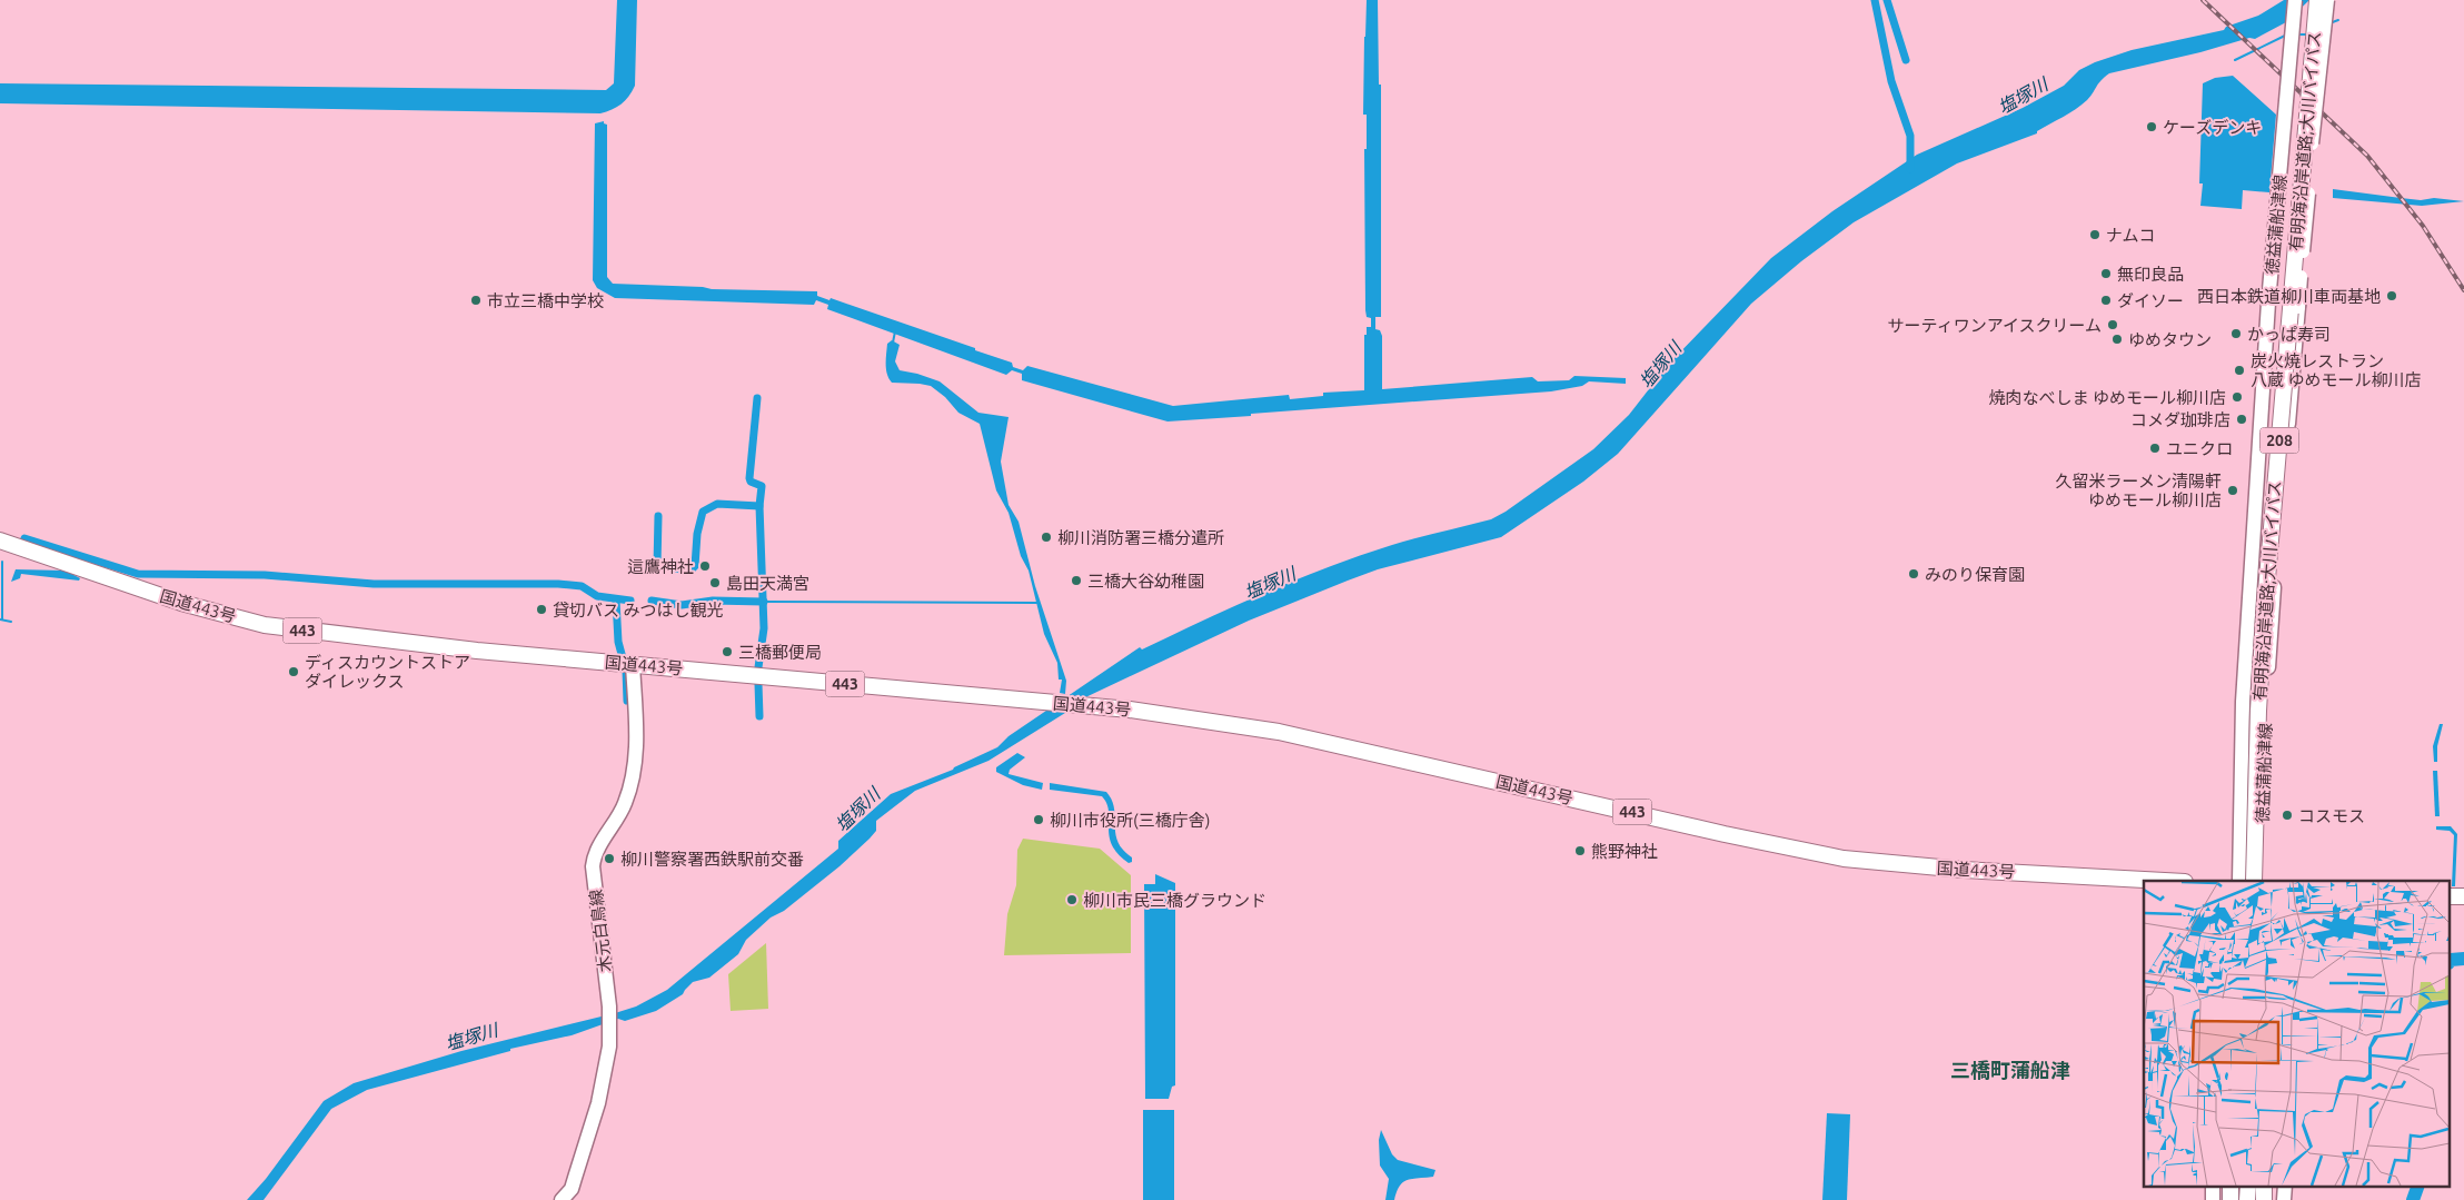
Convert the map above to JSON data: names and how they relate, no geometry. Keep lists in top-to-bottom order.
{
  "streets": {
    "highway": [
      "有明海沿岸道路;大川バイパス",
      "208",
      "国道443号",
      "443"
    ],
    "main road": ["徳益蒲船津線", "木元白鳥線"]
  },
  "crossings": [
    ["国道443号", "木元白鳥線"]
  ],
  "districts": ["三橋町蒲船津"],
  "water": ["塩塚川"],
  "places": [
    "ケーズデンキ",
    "ナムコ",
    "無印良品",
    "西日本鉄道柳川車両基地",
    "市立三橋中学校",
    "ダイソー",
    "サーティワンアイスクリーム",
    "かっぱ寿司",
    "ゆめタウン",
    "炭火焼レストラン 八蔵 ゆめモール柳川店",
    "焼肉なべしま ゆめモール柳川店",
    "コメダ珈琲店",
    "ユニクロ",
    "久留米ラーメン清陽軒 ゆめモール柳川店",
    "柳川消防署三橋分遣所",
    "這鷹神社",
    "みのり保育園",
    "三橋大谷幼稚園",
    "島田天満宮",
    "貸切バス みつはし観光",
    "三橋郵便局",
    "ディスカウントストア ダイレックス",
    "コスモス",
    "柳川市役所(三橋庁舎)",
    "熊野神社",
    "柳川警察署西鉄駅前交番",
    "柳川市民三橋グラウンド"
  ]
}
